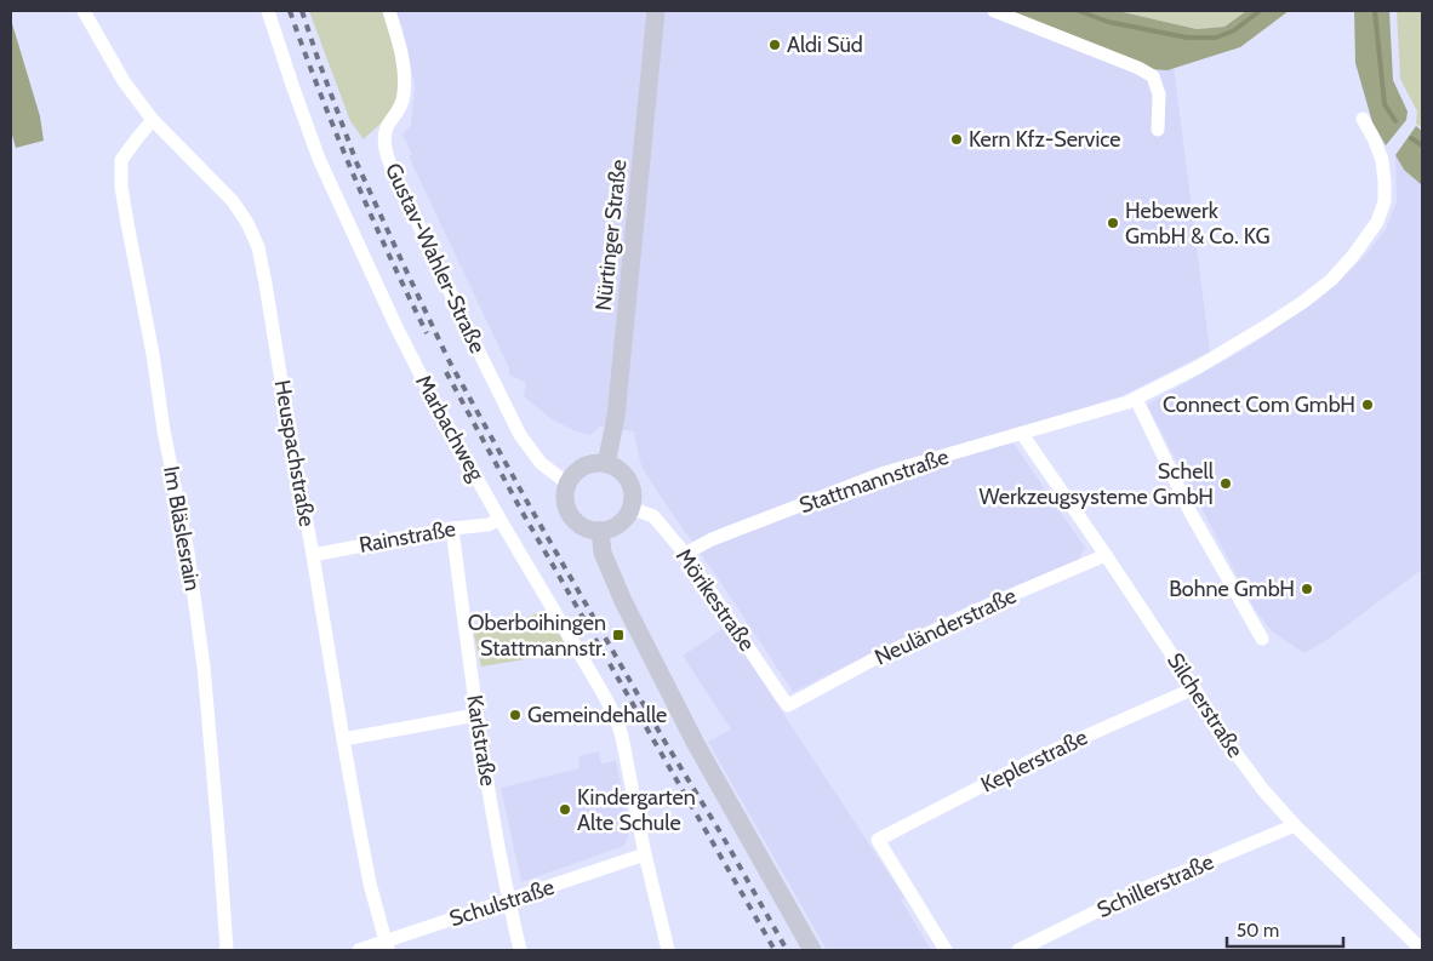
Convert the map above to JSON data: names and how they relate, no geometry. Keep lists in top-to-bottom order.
{
  "streets": {
    "main road": ["Nürtinger Straße"],
    "street": [
      "Gustav-Wahler-Straße",
      "Marbachweg",
      "Heuspachstraße",
      "Stattmannstraße",
      "Im Bläslesrain",
      "Rainstraße",
      "Mörikestraße",
      "Neuländerstraße",
      "Silcherstraße",
      "Karlstraße",
      "Keplerstraße",
      "Schillerstraße",
      "Schulstraße"
    ]
  },
  "crossings": [
    ["Nürtinger Straße", "Gustav-Wahler-Straße"],
    ["Nürtinger Straße", "Mörikestraße"],
    ["Gustav-Wahler-Straße", "Mörikestraße"],
    ["Marbachweg", "Rainstraße"],
    ["Marbachweg", "Schulstraße"],
    ["Heuspachstraße", "Im Bläslesrain"],
    ["Heuspachstraße", "Rainstraße"],
    ["Heuspachstraße", "Schulstraße"],
    ["Stattmannstraße", "Mörikestraße"],
    ["Stattmannstraße", "Silcherstraße"],
    ["Rainstraße", "Karlstraße"],
    ["Mörikestraße", "Neuländerstraße"],
    ["Neuländerstraße", "Silcherstraße"],
    ["Silcherstraße", "Keplerstraße"],
    ["Silcherstraße", "Schillerstraße"],
    ["Karlstraße", "Schulstraße"]
  ],
  "places": {
    "other": [
      "Aldi Süd",
      "Kern Kfz-Service",
      "Hebewerk GmbH & Co. KG",
      "Connect Com GmbH",
      "Schell Werkzeugsysteme GmbH",
      "Bohne GmbH",
      "Gemeindehalle",
      "Kindergarten Alte Schule"
    ],
    "transit": ["Oberboihingen Stattmannstr."]
  },
  "scale_bar": "50 m"
}
